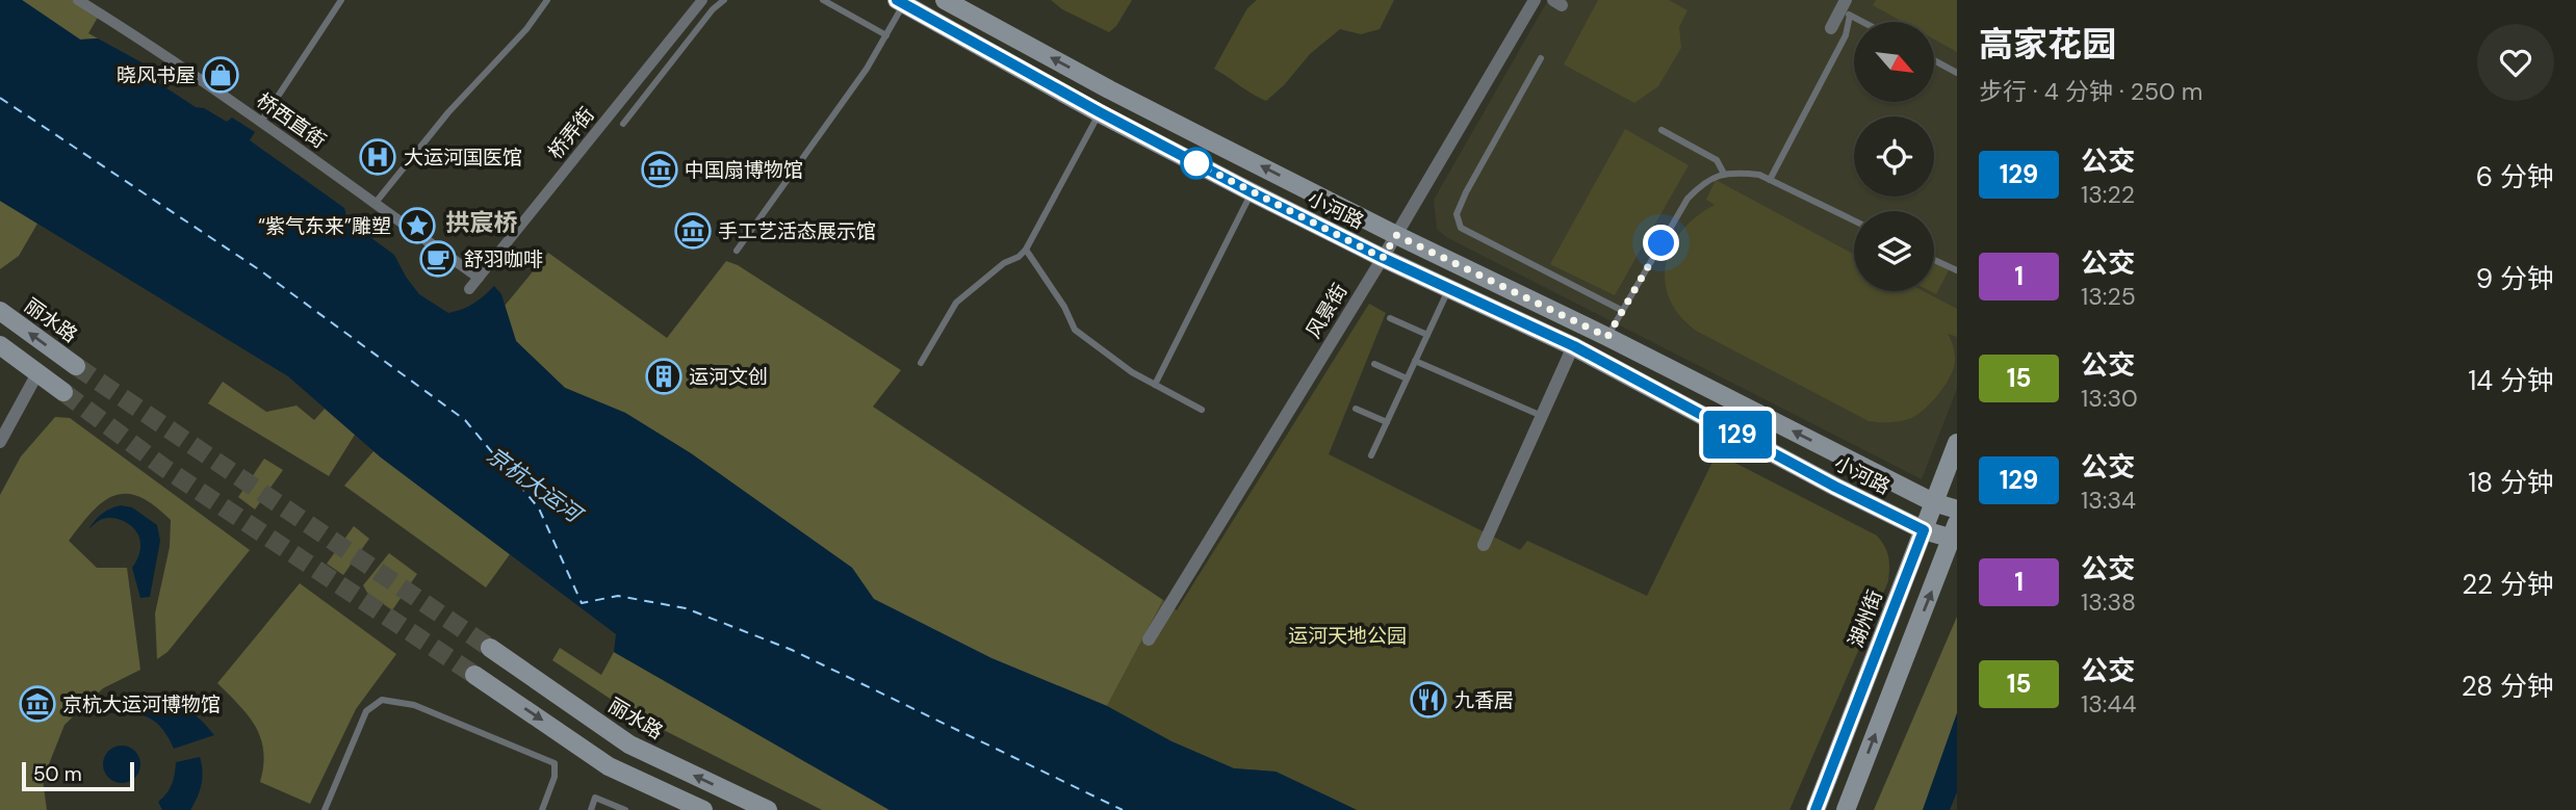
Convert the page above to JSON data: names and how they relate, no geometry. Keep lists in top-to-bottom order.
{
  "streets": {
    "main road": ["小河路", "丽水路", "湖州街"],
    "street": ["桥西直街", "桥弄街", "风景街"]
  },
  "crossings": [
    ["桥西直街", "桥弄街"],
    ["小河路", "风景街"],
    ["小河路", "湖州街"]
  ],
  "districts": ["拱宸桥"],
  "water": ["京杭大运河"],
  "parks": ["运河天地公园"],
  "places": {
    "shop": ["晓风书屋"],
    "hospital": ["大运河国医馆"],
    "museum": ["中国扇博物馆", "手工艺活态展示馆", "京杭大运河博物馆"],
    "place": ["“紫气东来”雕塑"],
    "cafe": ["舒羽咖啡"],
    "building": ["运河文创"],
    "restaurant": ["九香居"]
  },
  "lines": ["bus line 129"],
  "scale_bar": "50 m",
  "north": "bottom right",
  "page": {
    "on_map": "129",
    "heading": ["高家花园", "步行 · 4 分钟 · 250 m"],
    "list": [
      {
        "mark": "129",
        "name": "公交",
        "note": "13:22",
        "value": "6 分钟"
      },
      {
        "mark": "1",
        "name": "公交",
        "note": "13:25",
        "value": "9 分钟"
      },
      {
        "mark": "15",
        "name": "公交",
        "note": "13:30",
        "value": "14 分钟"
      },
      {
        "mark": "129",
        "name": "公交",
        "note": "13:34",
        "value": "18 分钟"
      },
      {
        "mark": "1",
        "name": "公交",
        "note": "13:38",
        "value": "22 分钟"
      },
      {
        "mark": "15",
        "name": "公交",
        "note": "13:44",
        "value": "28 分钟"
      }
    ],
    "scale": "50 m"
  }
}
